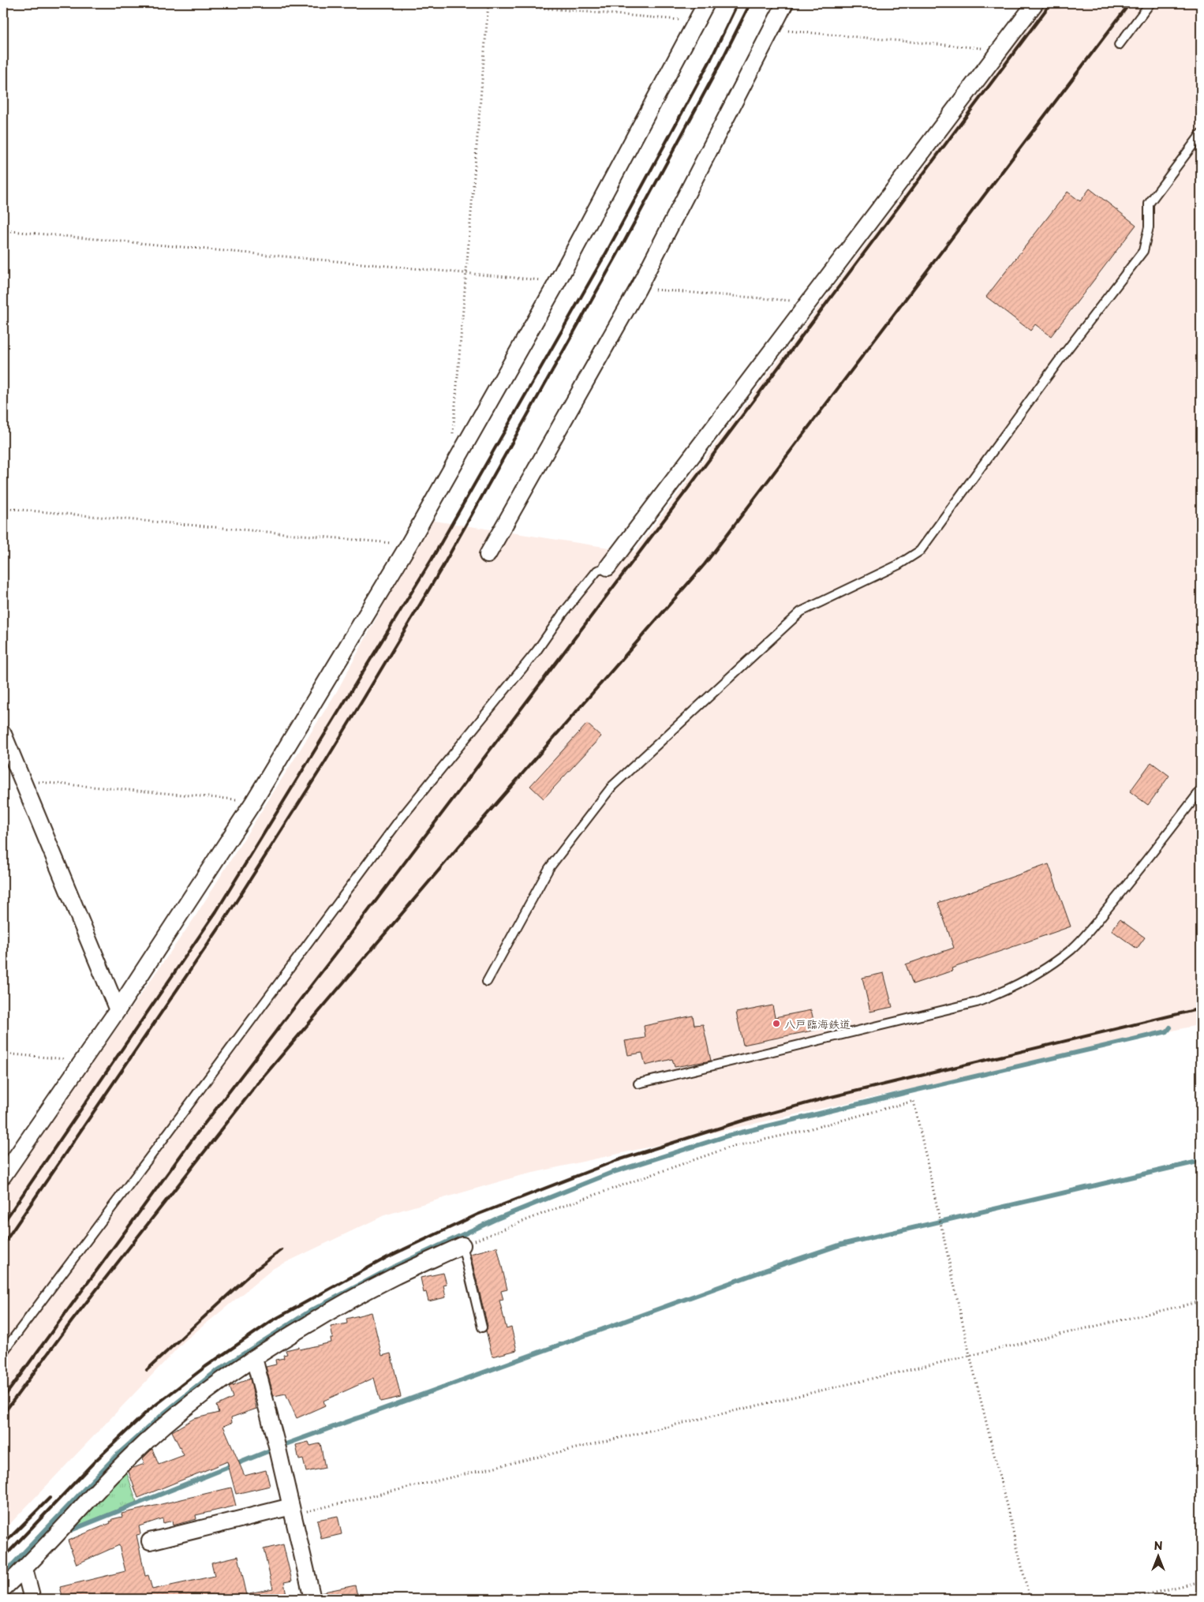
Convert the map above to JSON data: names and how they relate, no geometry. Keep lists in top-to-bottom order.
{
  "places": ["八戸臨海鉄道"],
  "north": "top"
}
